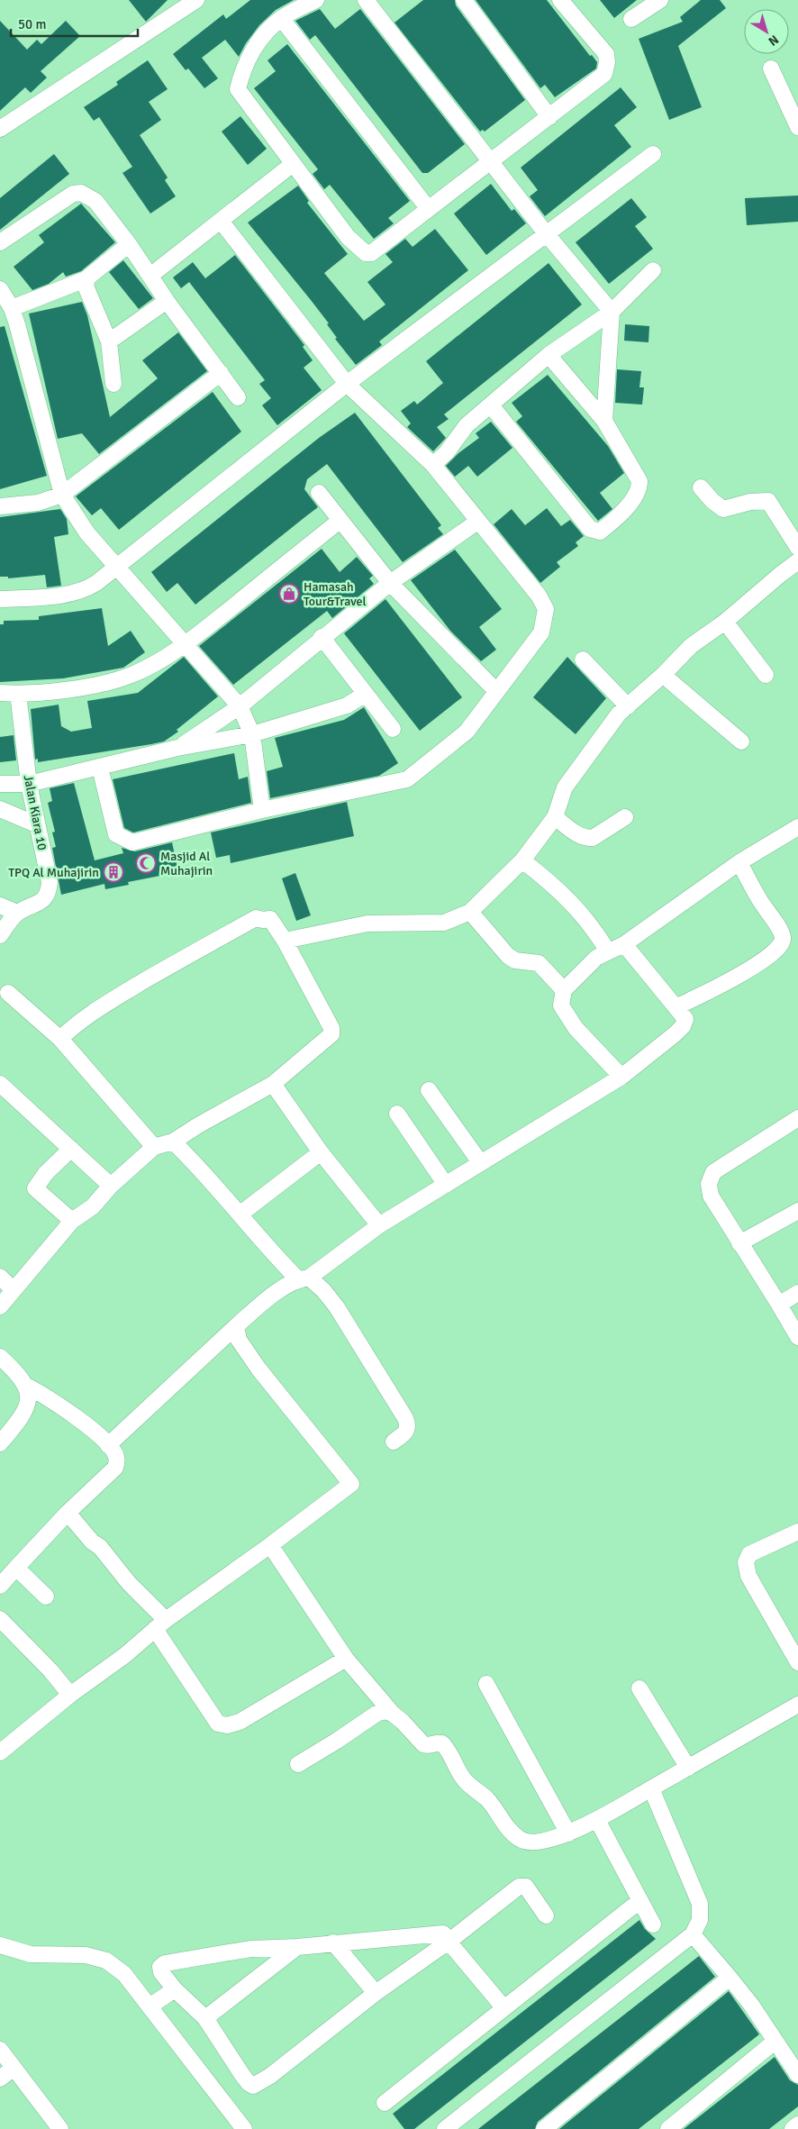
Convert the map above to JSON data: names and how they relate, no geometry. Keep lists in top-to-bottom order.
{
  "streets": {
    "street": ["Jalan Kiara 10"]
  },
  "places": {
    "shop": ["Hamasah Tour&Travel"],
    "mosque": ["Masjid Al Muhajirin"],
    "building": ["TPQ Al Muhajirin"]
  },
  "scale_bar": "50 m",
  "north": "bottom right"
}
